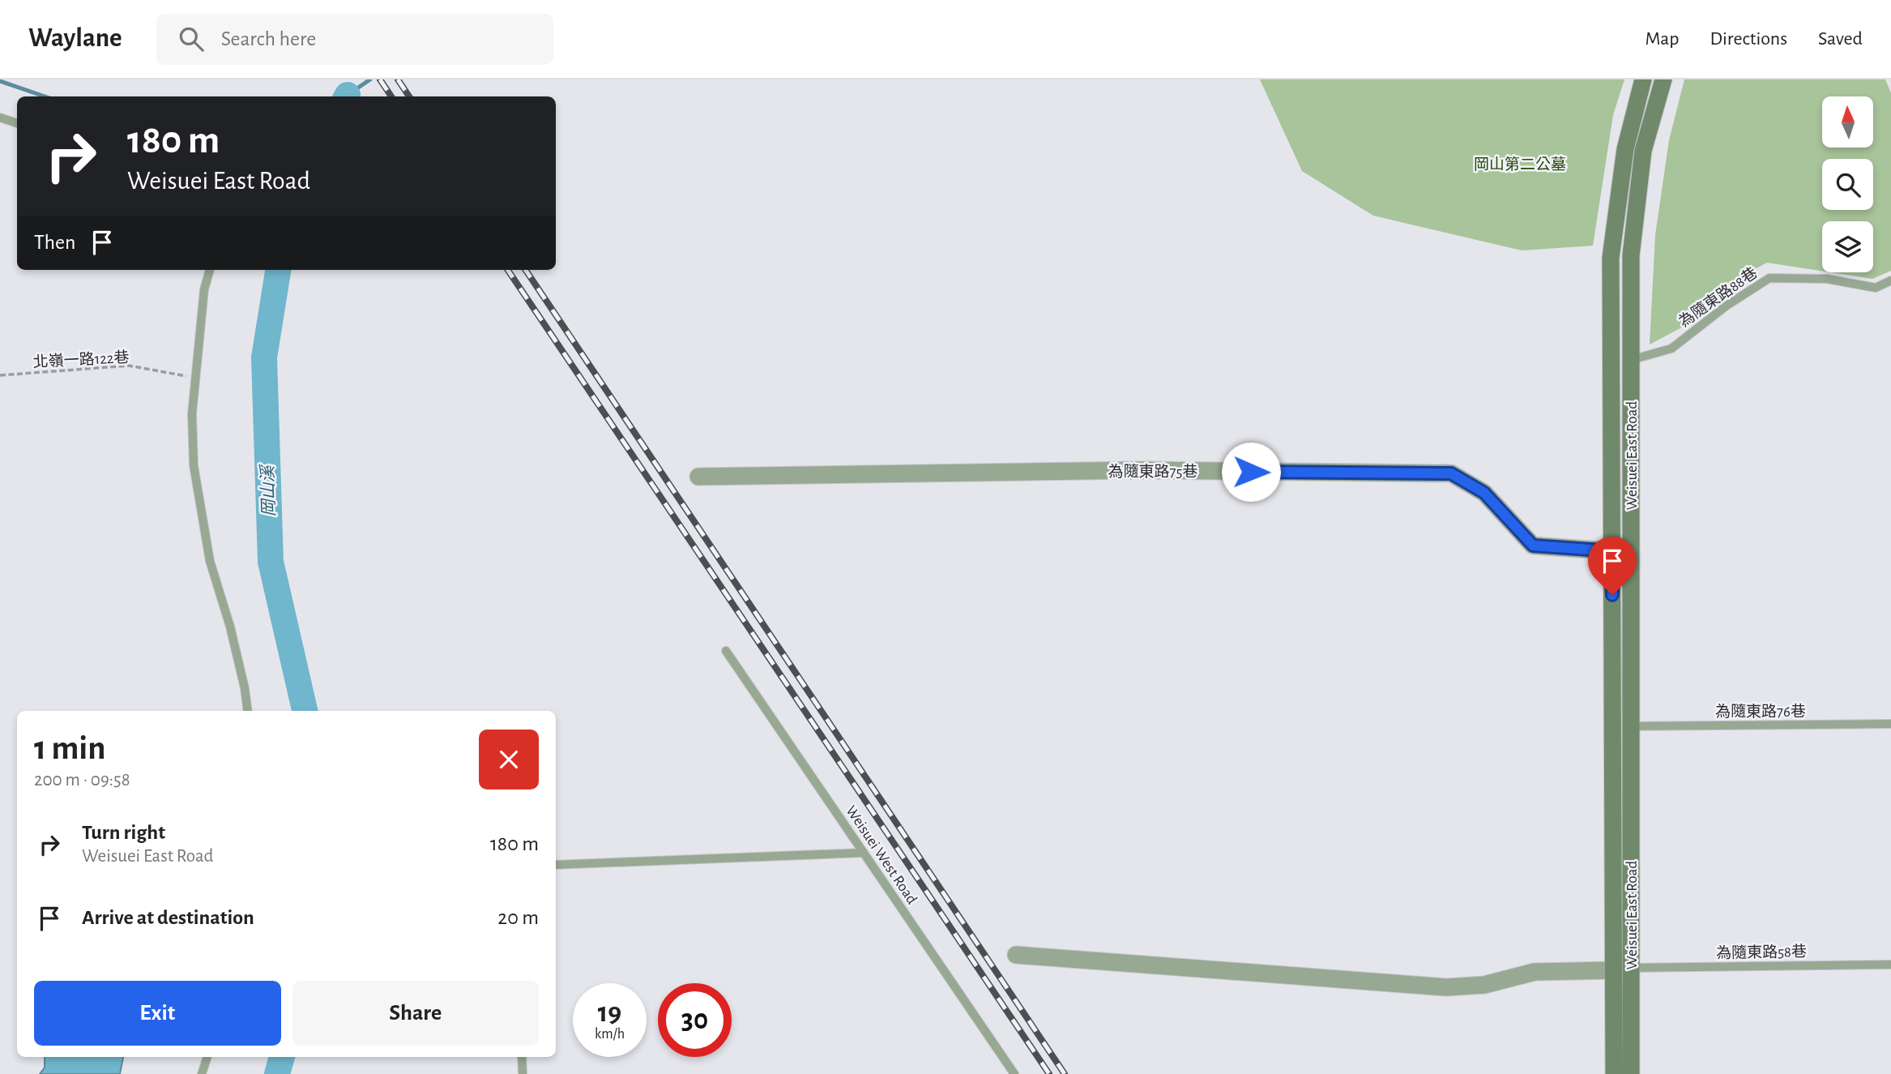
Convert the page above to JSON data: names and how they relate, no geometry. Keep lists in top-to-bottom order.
{
  "streets": {
    "street": ["Weisuei East Road", "為隨東路75巷"],
    "lane": [
      "為隨東路88巷",
      "為隨東路76巷",
      "Weisuei West Road",
      "為隨東路58巷"
    ],
    "path": ["北嶺一路122巷"]
  },
  "crossings": [
    ["為隨東路88巷", "Weisuei East Road"],
    ["Weisuei East Road", "為隨東路75巷"],
    ["Weisuei East Road", "為隨東路76巷"],
    ["Weisuei East Road", "為隨東路58巷"]
  ],
  "water": ["岡山溪"],
  "parks": ["岡山第二公墓"],
  "north": "top",
  "page": {
    "header": "Waylane",
    "search": "Search here",
    "nav": ["Map", "Directions", "Saved"],
    "turn": ["180 m", "Weisuei East Road"],
    "then": "Then",
    "heading": ["1 min", "200 m · 09:58"],
    "list": [
      {
        "name": "Turn right",
        "note": "Weisuei East Road",
        "value": "180 m"
      },
      {
        "name": "Arrive at destination",
        "value": "20 m"
      }
    ],
    "buttons": ["Exit", "Share"],
    "speed": "19 km/h",
    "limit": "30"
  }
}
